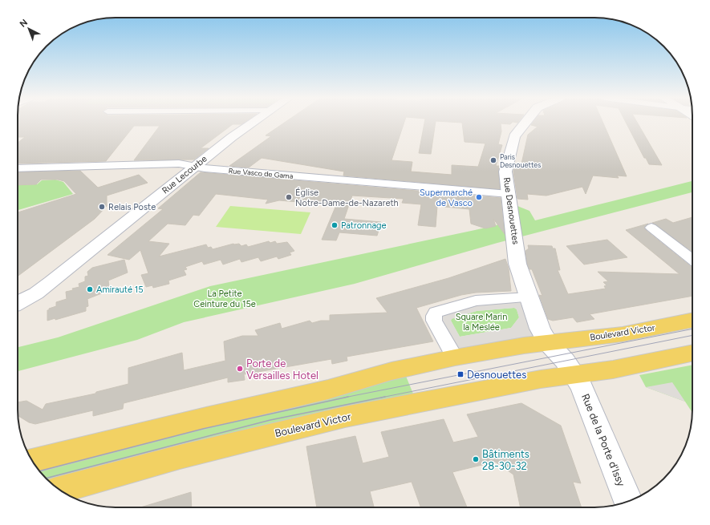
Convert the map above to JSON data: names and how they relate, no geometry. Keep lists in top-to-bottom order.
{
  "streets": {
    "main road": ["Boulevard Victor"],
    "street": [
      "Rue Vasco de Gama",
      "Rue Lecourbe",
      "Rue Desnouettes",
      "Rue de la Porte d'Issy"
    ]
  },
  "crossings": [
    ["Rue Vasco de Gama", "Rue Lecourbe"],
    ["Rue Vasco de Gama", "Rue Desnouettes"],
    ["Rue Desnouettes", "Boulevard Victor"],
    ["Boulevard Victor", "Rue de la Porte d'Issy"]
  ],
  "parks": ["La Petite Ceinture du 15e", "Square Marin la Meslée"],
  "places": {
    "other": [
      "Paris Desnouettes",
      "Église Notre-Dame-de-Nazareth",
      "Supermarché de Vasco",
      "Relais Poste",
      "Patronnage",
      "Amirauté 15",
      "Porte de Versailles Hotel",
      "Bâtiments 28-30-32"
    ],
    "transit": ["Desnouettes"]
  },
  "north": "top left"
}
